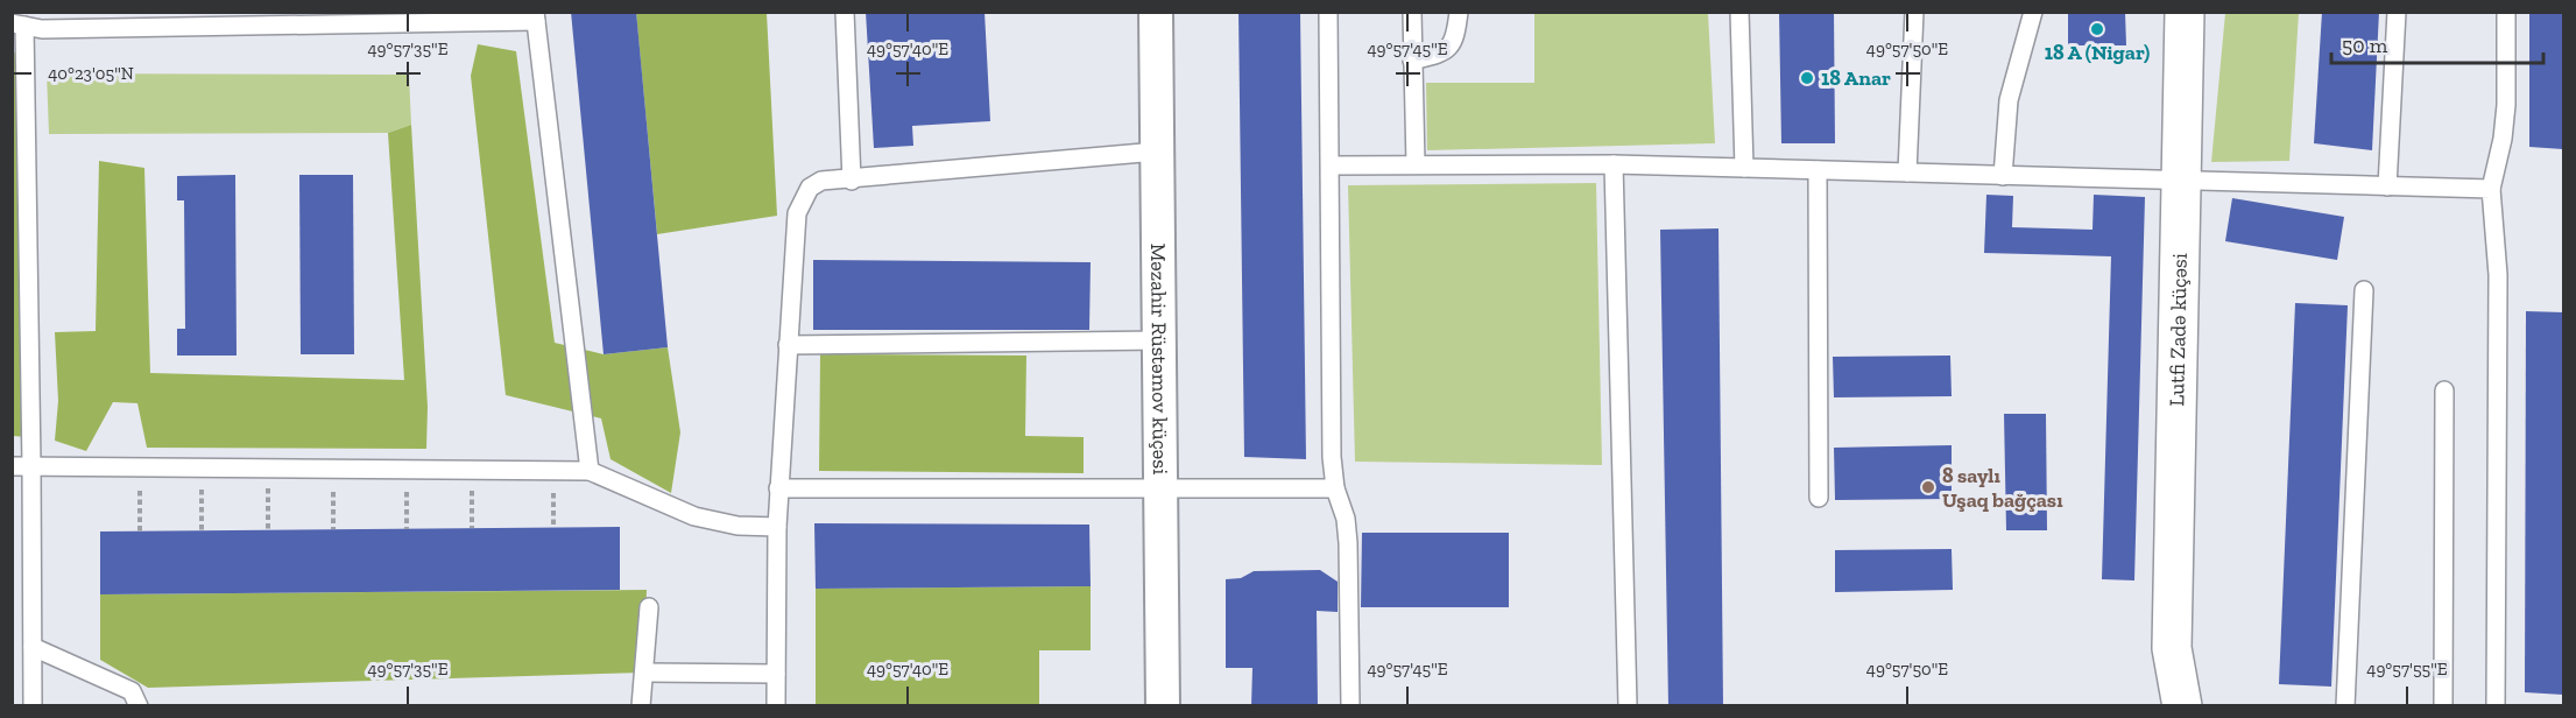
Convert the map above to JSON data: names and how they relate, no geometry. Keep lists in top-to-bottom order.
{
  "streets": {
    "main road": ["Lutfi Zadə küçəsi"],
    "street": ["Məzahir Rüstəmov küçəsi"]
  },
  "places": ["18 A (Nigar)", "18 Anar", "8 saylı Uşaq bağçası"],
  "scale_bar": "50 m",
  "coordinates": [
    "49°57'35\"E",
    "49°57'40\"E",
    "49°57'45\"E",
    "49°57'50\"E",
    "40°23'05\"N",
    "49°57'55\"E"
  ]
}
